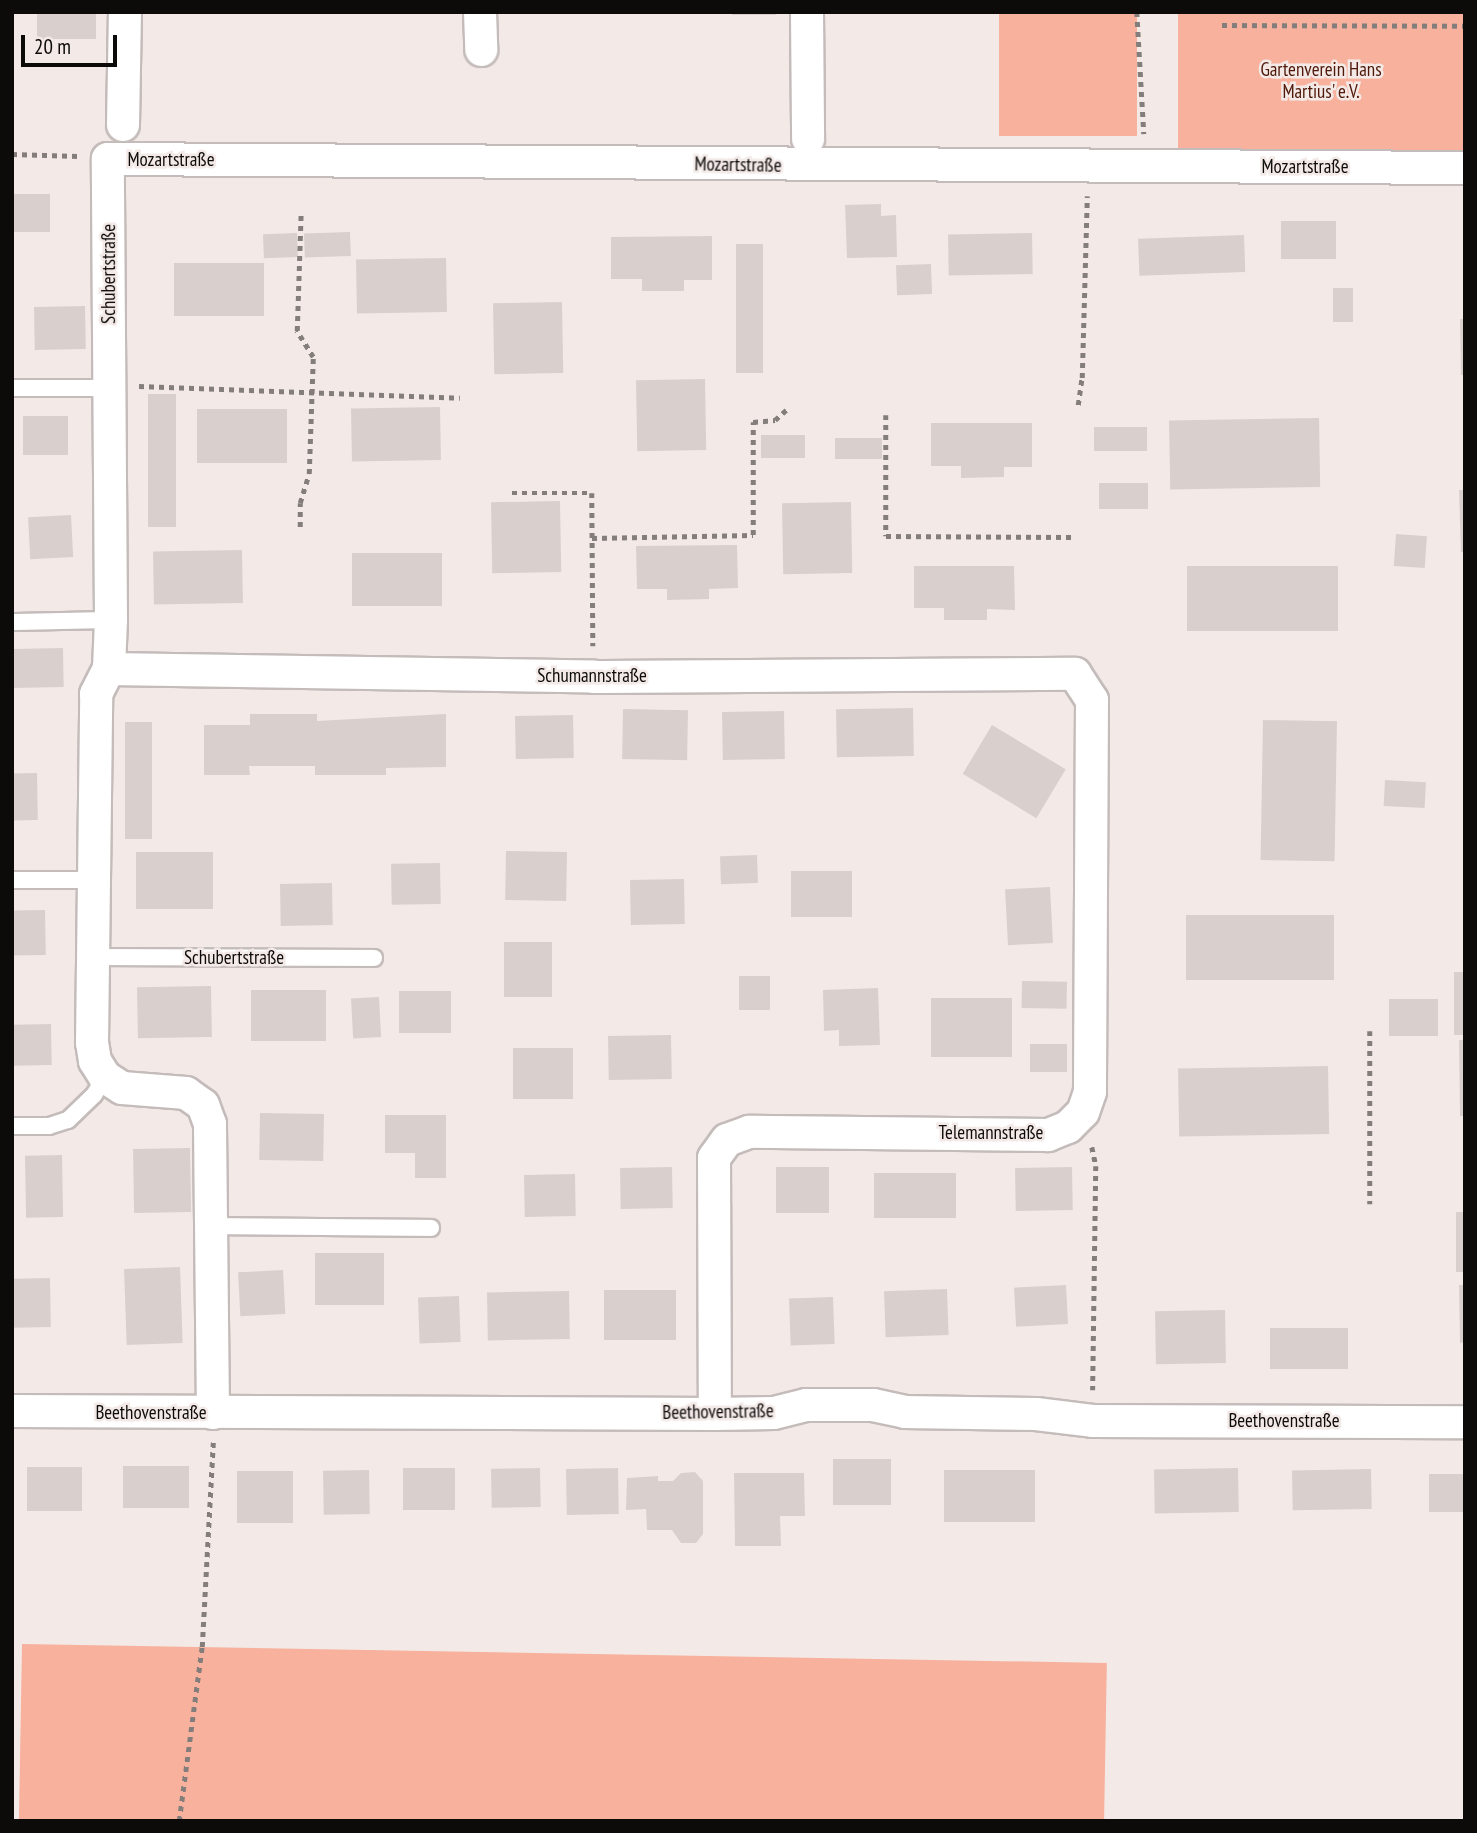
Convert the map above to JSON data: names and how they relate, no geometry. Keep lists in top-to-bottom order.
{
  "streets": {
    "street": [
      "Mozartstraße",
      "Schubertstraße",
      "Schumannstraße",
      "Telemannstraße",
      "Beethovenstraße"
    ]
  },
  "crossings": [
    ["Mozartstraße", "Schubertstraße"],
    ["Schubertstraße", "Schumannstraße"],
    ["Schumannstraße", "Telemannstraße"],
    ["Telemannstraße", "Beethovenstraße"]
  ],
  "parks": ["Gartenverein Hans Martius' e.V."],
  "scale_bar": "20 m"
}
